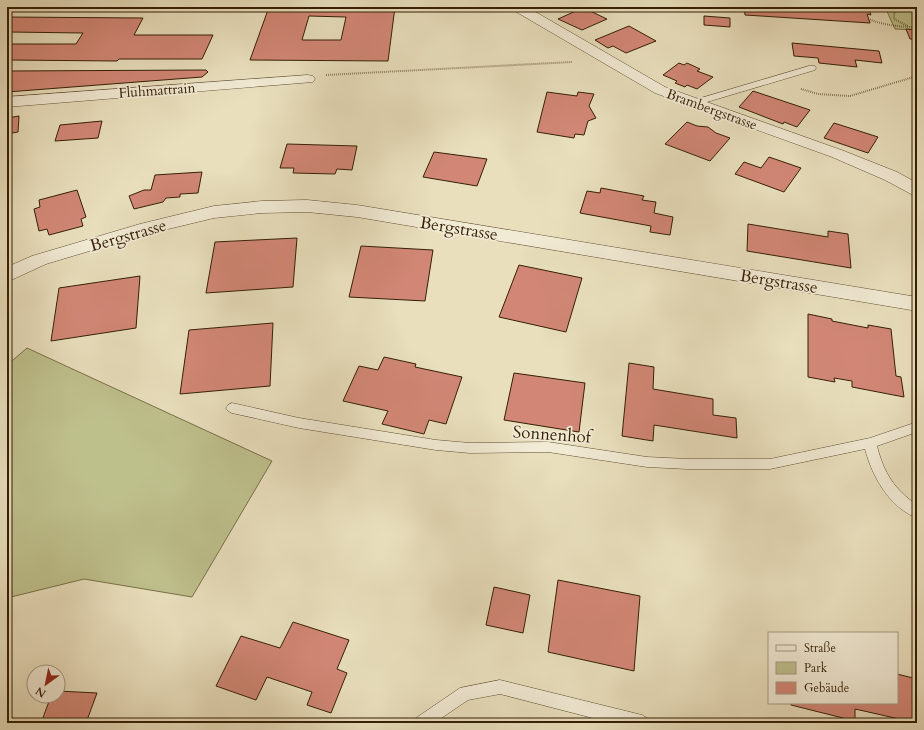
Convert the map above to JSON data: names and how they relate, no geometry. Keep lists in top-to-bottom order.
{
  "streets": {
    "street": ["Fluhmattrain", "Brambergstrasse", "Bergstrasse"],
    "lane": ["Sonnenhof"]
  },
  "legend": ["Straße", "Park", "Gebäude"],
  "north": "bottom left"
}
